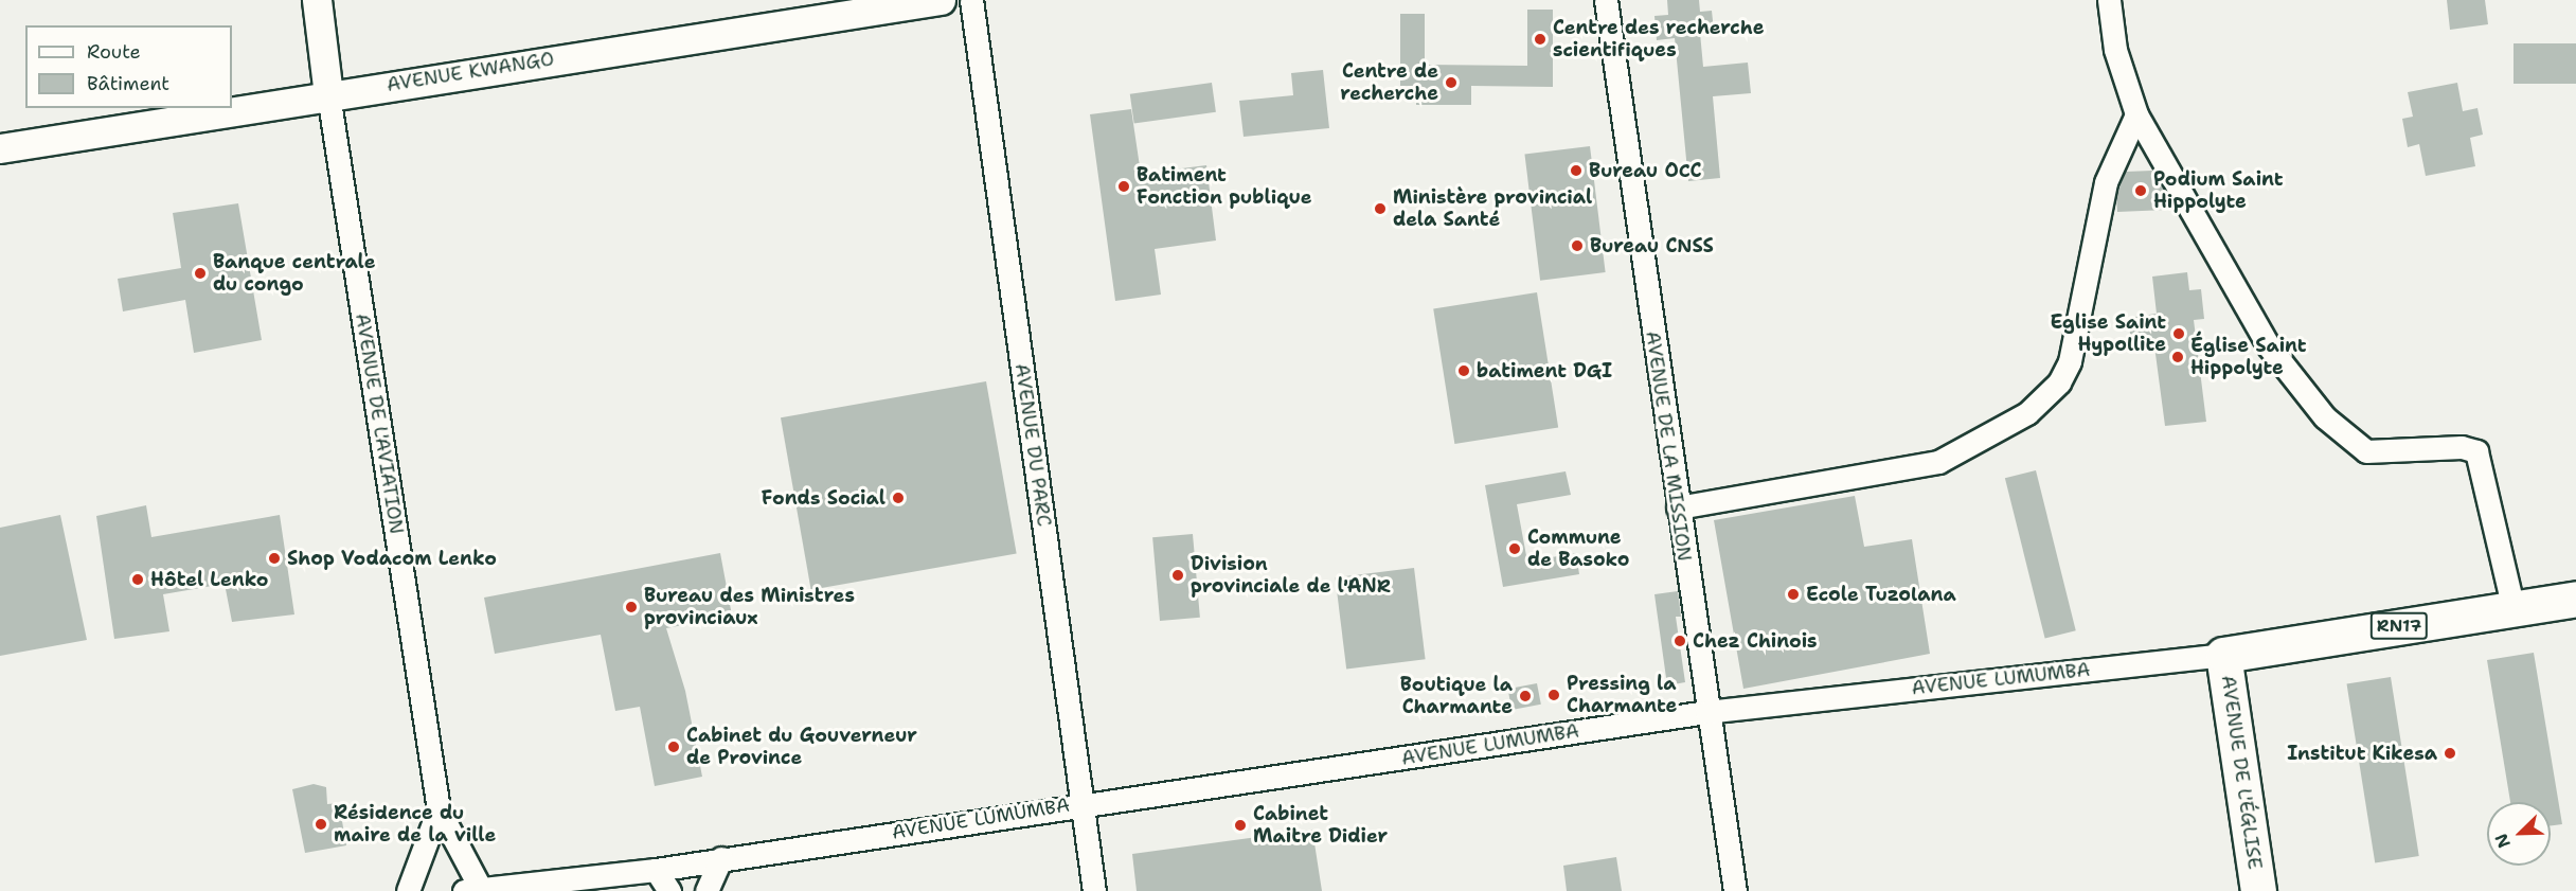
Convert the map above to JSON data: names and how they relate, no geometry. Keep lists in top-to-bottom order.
{
  "streets": {
    "main road": ["RN17", "AVENUE LUMUMBA", "AVENUE DE L'ÉGLISE"],
    "street": [
      "AVENUE KWANGO",
      "AVENUE DE L'AVIATION",
      "AVENUE DU PARC",
      "AVENUE DE LA MISSION"
    ]
  },
  "crossings": [
    ["AVENUE KWANGO", "AVENUE DE L'AVIATION"],
    ["AVENUE DE L'AVIATION", "AVENUE LUMUMBA"],
    ["AVENUE DU PARC", "AVENUE LUMUMBA"],
    ["AVENUE DE LA MISSION", "AVENUE LUMUMBA"],
    ["AVENUE LUMUMBA", "AVENUE DE L'ÉGLISE"]
  ],
  "places": [
    "Centre des recherche scientifiques",
    "Centre de recherche",
    "Bureau OCC",
    "Batiment Fonction publique",
    "Podium Saint Hippolyte",
    "Ministère provincial dela Santé",
    "Bureau CNSS",
    "Banque centrale du congo",
    "Eglise Saint Hypollite",
    "Église Saint Hippolyte",
    "batiment DGI",
    "Fonds Social",
    "Commune de Basoko",
    "Shop Vodacom Lenko",
    "Division provinciale de l'ANR",
    "Hôtel Lenko",
    "Ecole Tuzolana",
    "Bureau des Ministres provinciaux",
    "Chez Chinois",
    "Pressing la Charmante",
    "Boutique la Charmante",
    "Cabinet du Gouverneur de Province",
    "Institut Kikesa",
    "Résidence du maire de la ville",
    "Cabinet Maitre Didier"
  ],
  "legend": ["Route", "Bâtiment"],
  "north": "bottom left"
}
